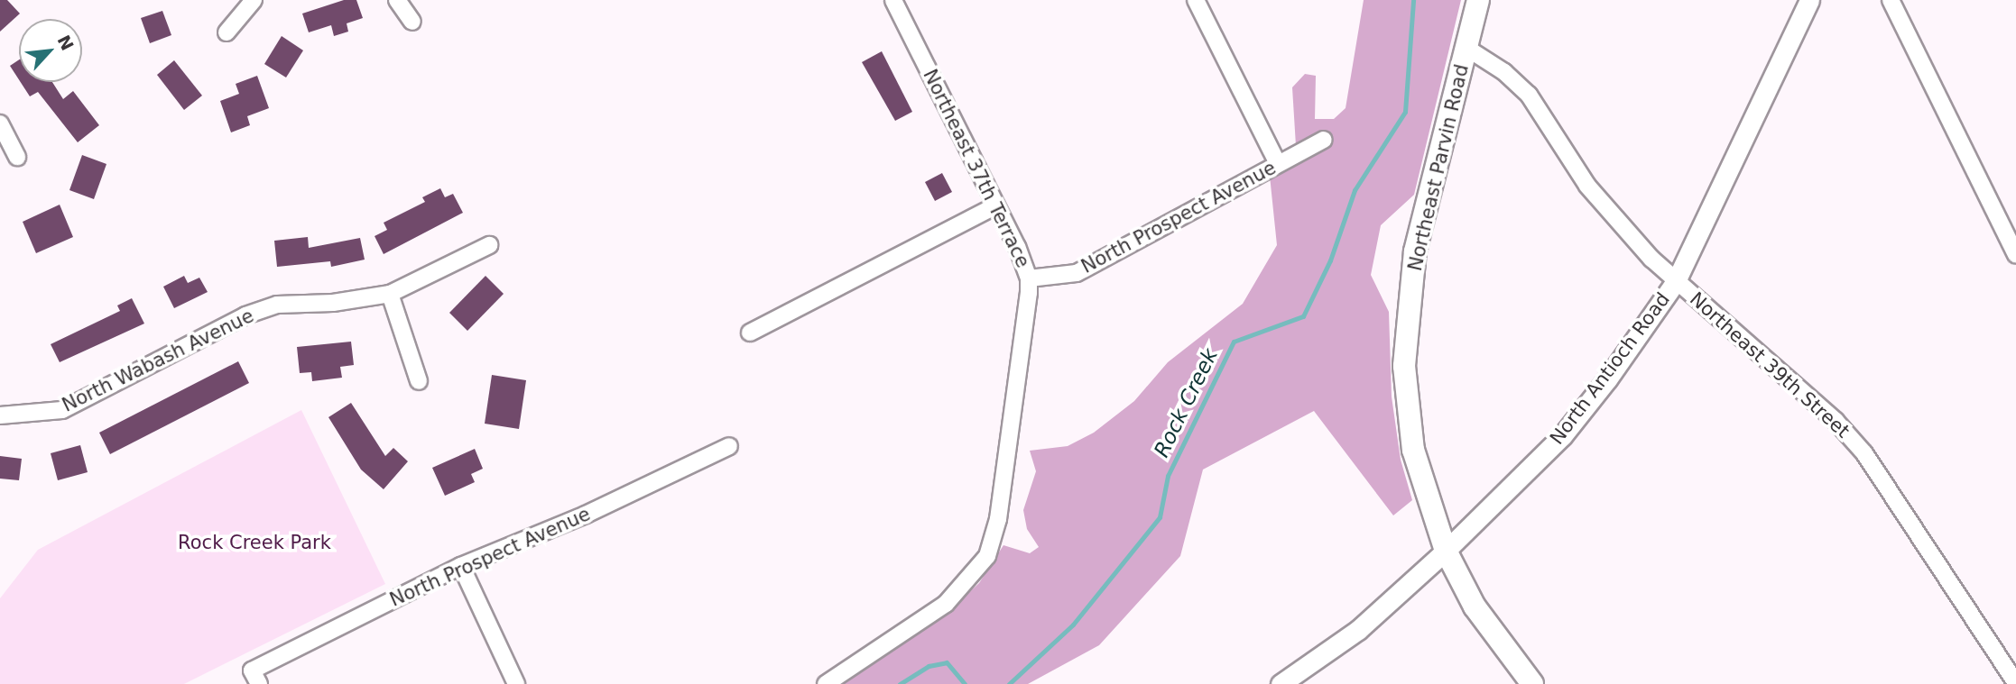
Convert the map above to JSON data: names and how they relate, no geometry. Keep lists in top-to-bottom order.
{
  "streets": {
    "main road": ["Northeast Parvin Road"],
    "street": [
      "Northeast 37th Terrace",
      "North Prospect Avenue",
      "North Wabash Avenue",
      "Northeast 39th Street",
      "North Antioch Road"
    ]
  },
  "crossings": [
    ["Northeast Parvin Road", "Northeast 39th Street"],
    ["Northeast Parvin Road", "North Antioch Road"],
    ["Northeast 37th Terrace", "North Prospect Avenue"],
    ["Northeast 39th Street", "North Antioch Road"]
  ],
  "water": ["Rock Creek"],
  "parks": ["Rock Creek Park"],
  "north": "top right"
}
